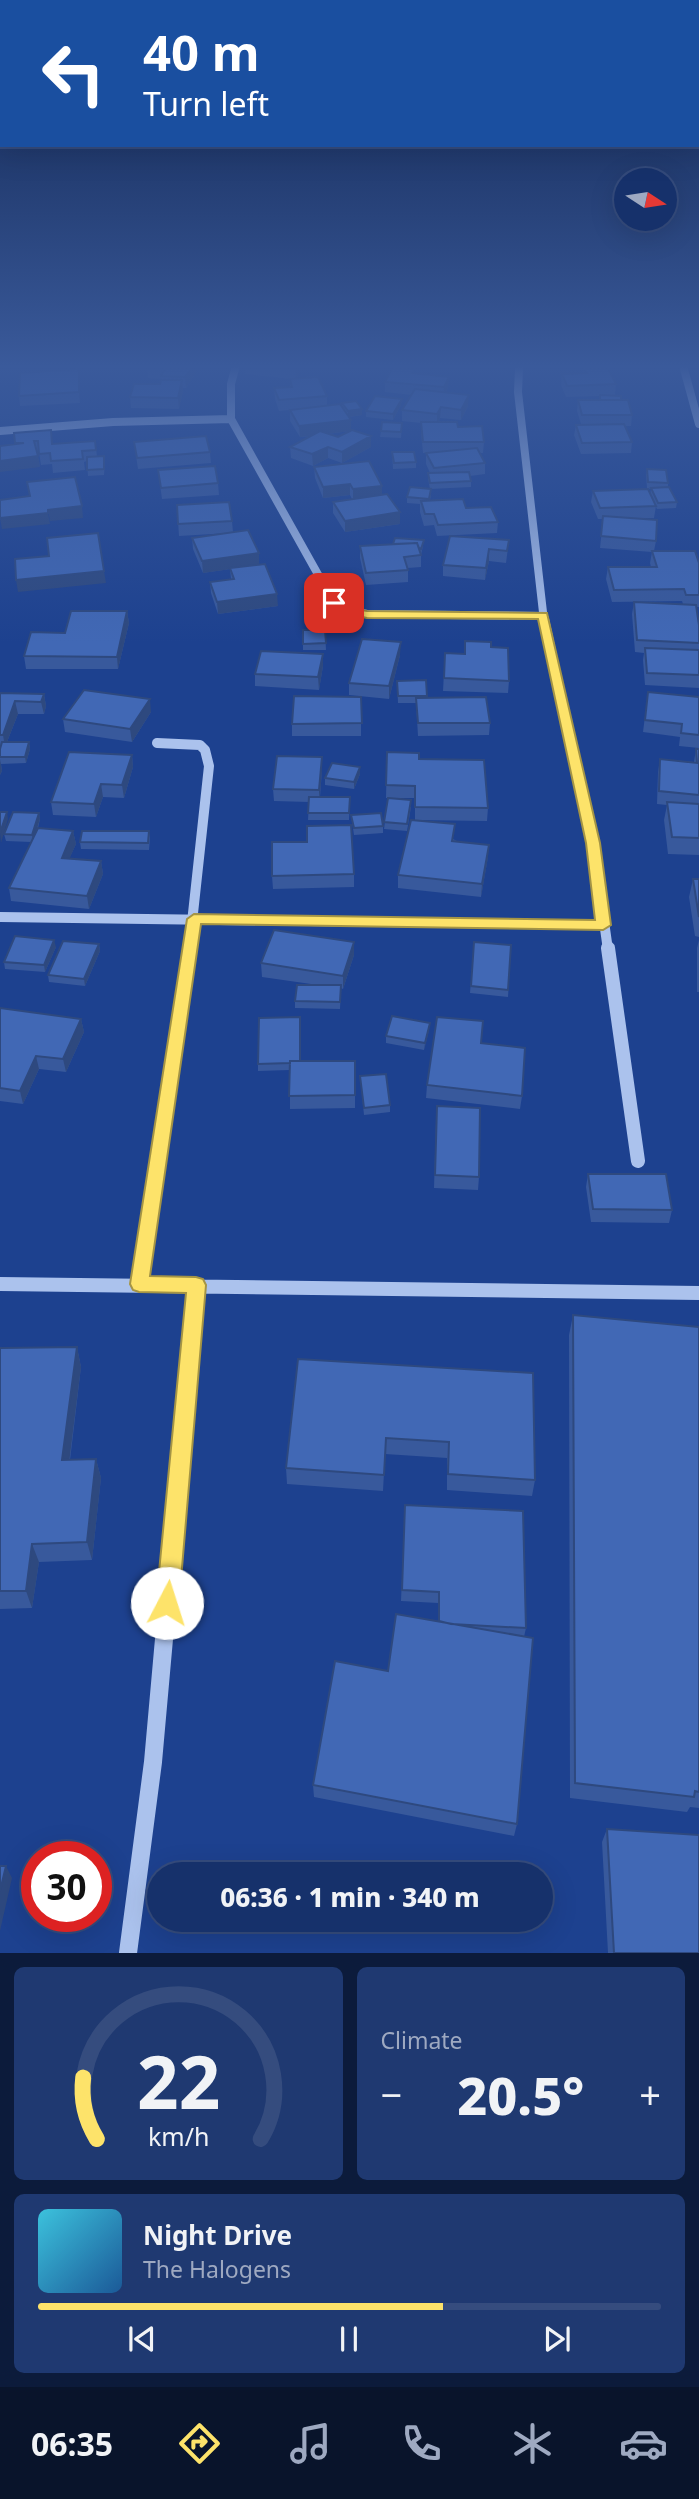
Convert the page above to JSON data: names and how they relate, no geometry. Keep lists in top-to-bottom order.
{
  "north": "right",
  "page": {
    "turn": ["40 m", "Turn left"],
    "limit": "30",
    "trip": "06:36 · 1 min · 340 m",
    "tile": "Climate",
    "heat": ["−", "20.5°", "+"],
    "song": ["Night Drive", "The Halogens"],
    "tabs": "06:35",
    "gauge": ["22", "km/h"]
  }
}
